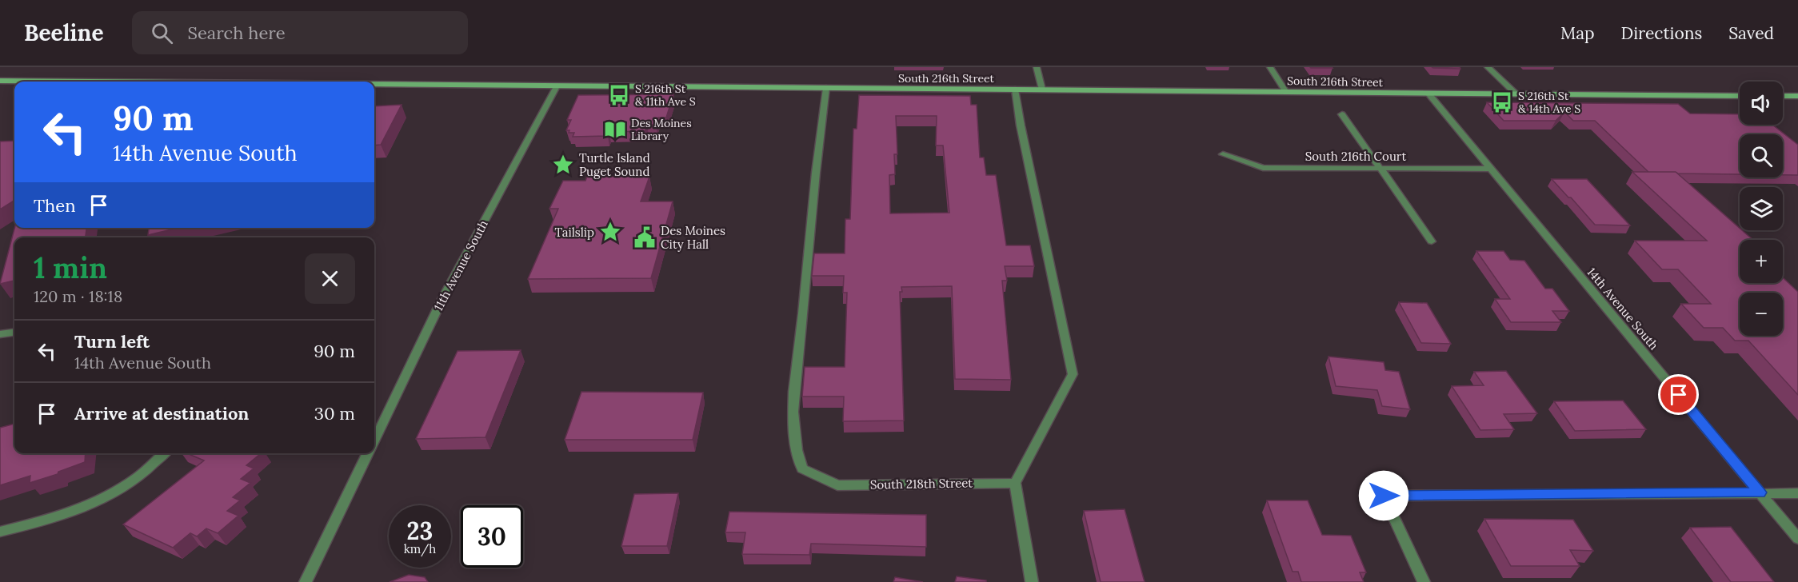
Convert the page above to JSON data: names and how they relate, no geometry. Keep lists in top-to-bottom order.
{
  "streets": {
    "main road": ["South 216th Street"],
    "street": [
      "South 216th Court",
      "11th Avenue South",
      "14th Avenue South",
      "South 218th Street"
    ]
  },
  "crossings": [
    ["South 216th Street", "11th Avenue South"],
    ["South 216th Street", "14th Avenue South"],
    ["South 216th Street", "South 218th Street"],
    ["South 216th Court", "14th Avenue South"]
  ],
  "places": {
    "bus stop": ["S 216th St & 11th Ave S", "S 216th St & 14th Ave S"],
    "library": ["Des Moines Library"],
    "place": ["Turtle Island Puget Sound", "Tailslip"],
    "public building": ["Des Moines City Hall"]
  },
  "page": {
    "header": "Beeline",
    "search": "Search here",
    "nav": ["Map", "Directions", "Saved"],
    "map_buttons": ["+", "−"],
    "turn": ["90 m", "14th Avenue South"],
    "then": "Then",
    "heading": ["1 min", "120 m · 18:18"],
    "list": [
      {
        "name": "Turn left",
        "note": "14th Avenue South",
        "value": "90 m"
      },
      {
        "name": "Arrive at destination",
        "value": "30 m"
      }
    ],
    "speed": "23 km/h",
    "limit": "30"
  }
}
